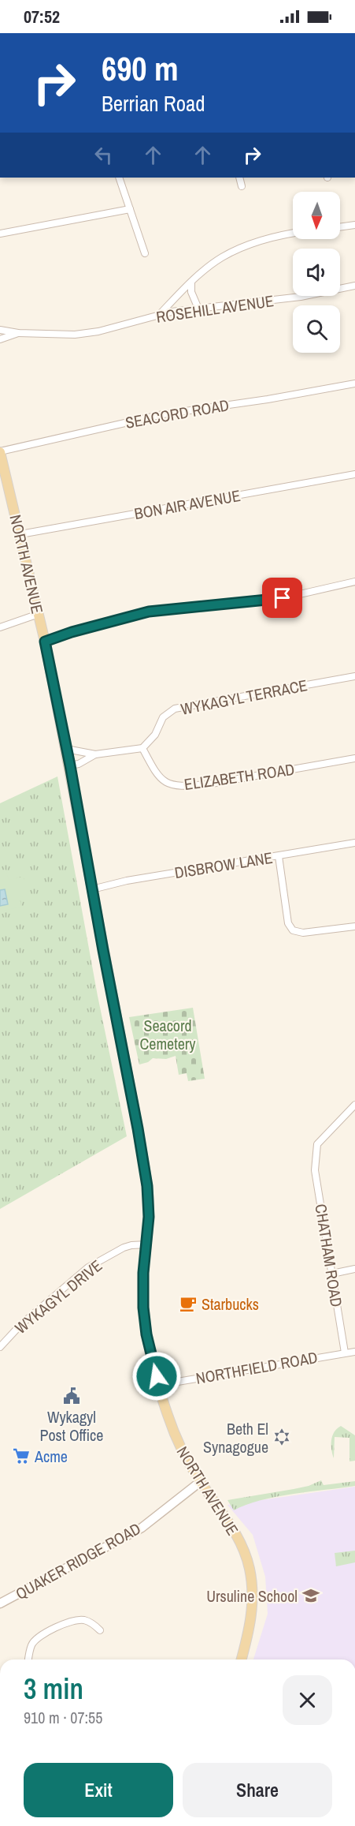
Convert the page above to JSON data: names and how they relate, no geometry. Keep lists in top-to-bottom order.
{
  "streets": {
    "main road": ["NORTH AVENUE"],
    "street": [
      "ROSEHILL AVENUE",
      "SEACORD ROAD",
      "BON AIR AVENUE",
      "WYKAGYL TERRACE",
      "ELIZABETH ROAD",
      "DISBROW LANE",
      "CHATHAM ROAD",
      "WYKAGYL DRIVE",
      "NORTHFIELD ROAD",
      "QUAKER RIDGE ROAD"
    ]
  },
  "crossings": [
    ["SEACORD ROAD", "NORTH AVENUE"],
    ["BON AIR AVENUE", "NORTH AVENUE"],
    ["NORTH AVENUE", "DISBROW LANE"],
    ["NORTH AVENUE", "WYKAGYL DRIVE"],
    ["NORTH AVENUE", "NORTHFIELD ROAD"],
    ["NORTH AVENUE", "QUAKER RIDGE ROAD"],
    ["WYKAGYL TERRACE", "ELIZABETH ROAD"],
    ["CHATHAM ROAD", "NORTHFIELD ROAD"]
  ],
  "parks": ["Seacord Cemetery"],
  "places": {
    "cafe": ["Starbucks"],
    "public building": ["Wykagyl Post Office"],
    "synagogue": ["Beth El Synagogue"],
    "supermarket": ["Acme"],
    "school or university": ["Ursuline School"]
  },
  "north": "bottom",
  "page": {
    "status": "07:52",
    "turn": ["690 m", "Berrian Road"],
    "heading": ["3 min", "910 m · 07:55"],
    "buttons": ["Exit", "Share"]
  }
}
